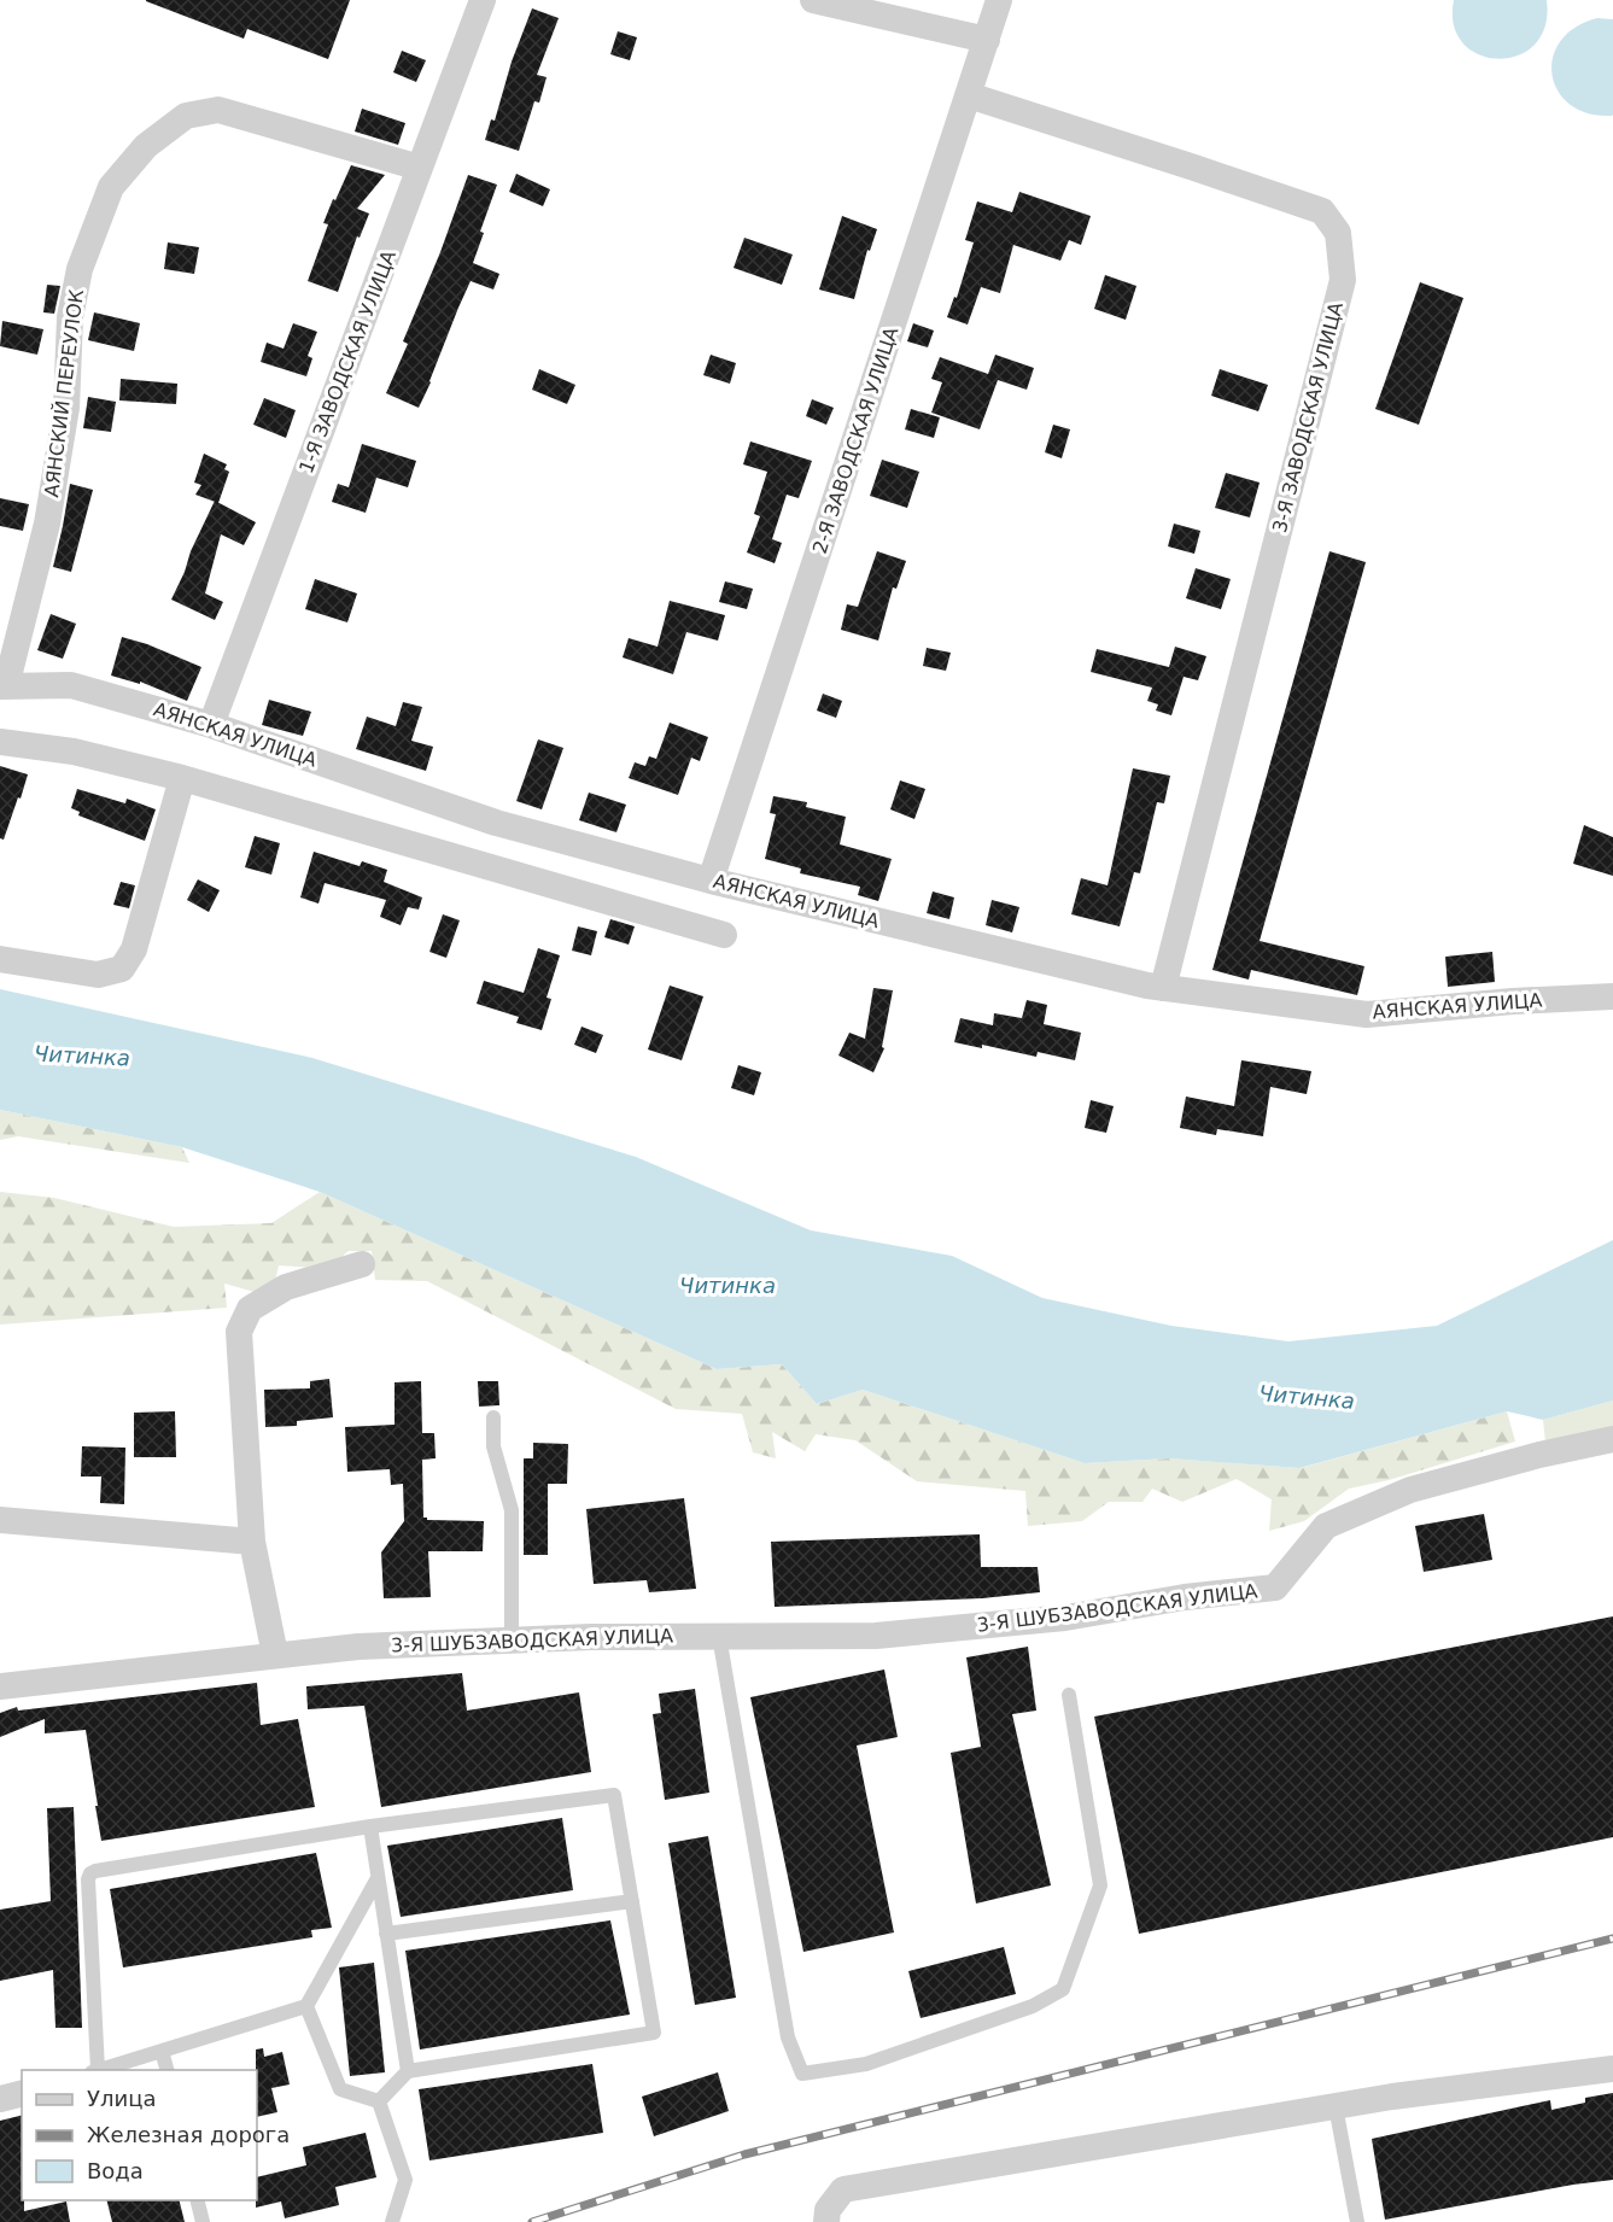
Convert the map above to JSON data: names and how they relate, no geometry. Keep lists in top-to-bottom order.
{
  "streets": {
    "street": [
      "1-Я ЗАВОДСКАЯ УЛИЦА",
      "АЯНСКИЙ ПЕРЕУЛОК",
      "3-Я ЗАВОДСКАЯ УЛИЦА",
      "2-Я ЗАВОДСКАЯ УЛИЦА",
      "АЯНСКАЯ УЛИЦА",
      "3-Я ШУБЗАВОДСКАЯ УЛИЦА"
    ]
  },
  "crossings": [
    ["1-Я ЗАВОДСКАЯ УЛИЦА", "АЯНСКИЙ ПЕРЕУЛОК"],
    ["1-Я ЗАВОДСКАЯ УЛИЦА", "АЯНСКАЯ УЛИЦА"],
    ["АЯНСКИЙ ПЕРЕУЛОК", "АЯНСКАЯ УЛИЦА"],
    ["3-Я ЗАВОДСКАЯ УЛИЦА", "2-Я ЗАВОДСКАЯ УЛИЦА"],
    ["3-Я ЗАВОДСКАЯ УЛИЦА", "АЯНСКАЯ УЛИЦА"],
    ["2-Я ЗАВОДСКАЯ УЛИЦА", "АЯНСКАЯ УЛИЦА"]
  ],
  "water": ["Читинка"],
  "legend": ["Улица", "Железная дорога", "Вода"]
}
